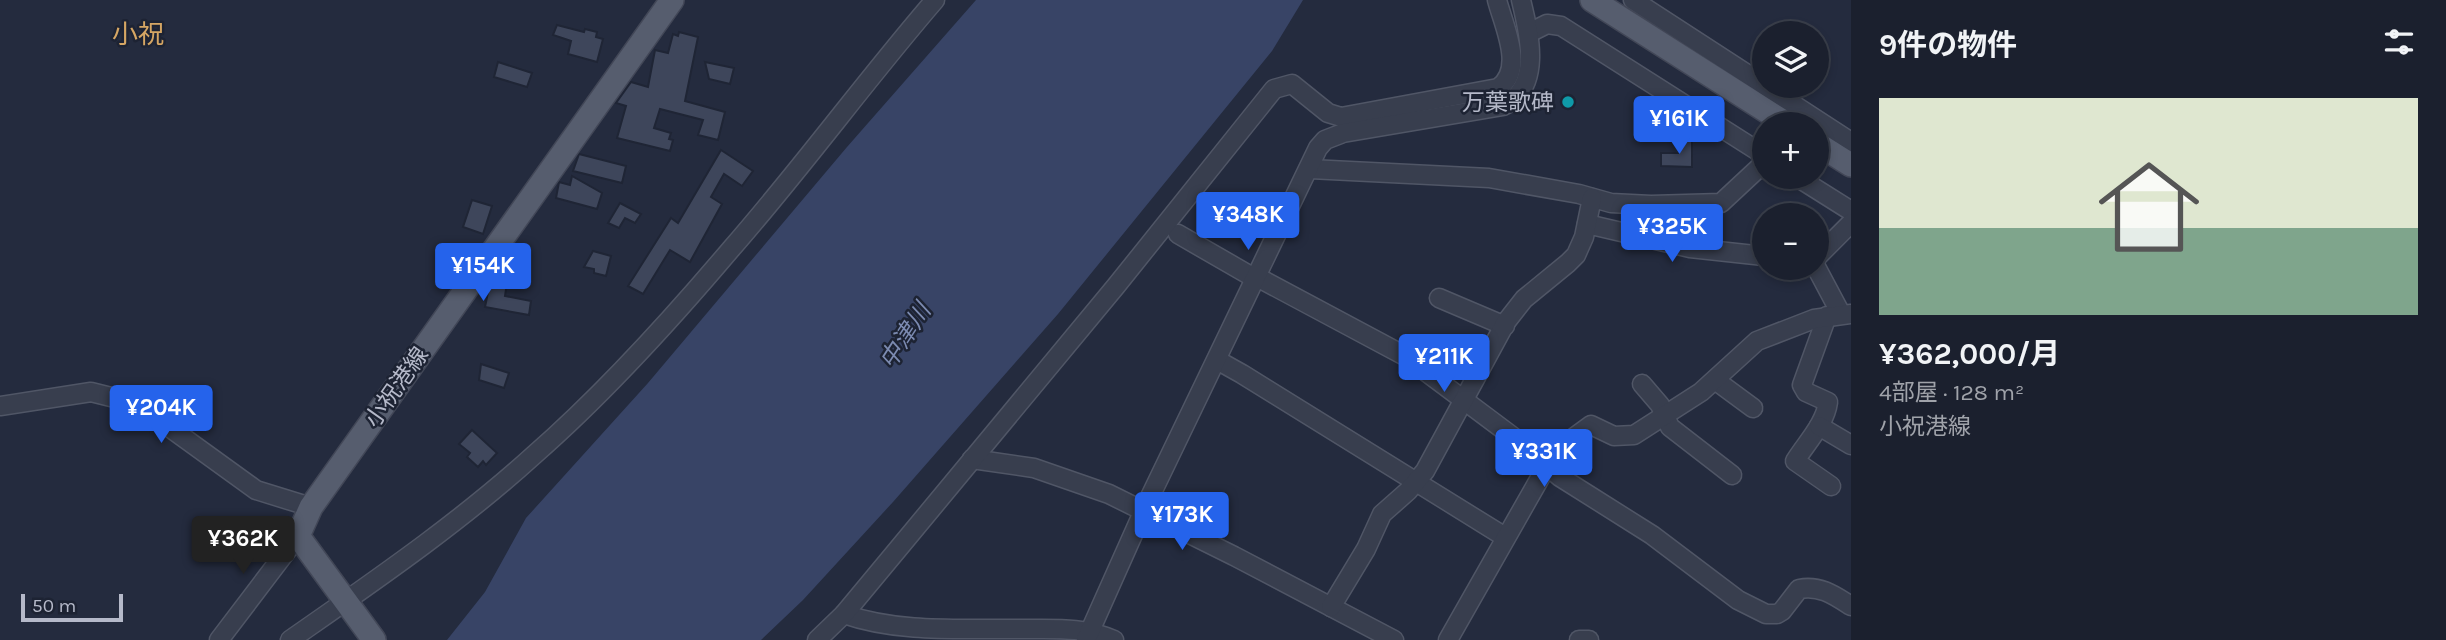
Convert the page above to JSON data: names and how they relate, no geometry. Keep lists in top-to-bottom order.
{
  "streets": {
    "main road": ["小祝港線"]
  },
  "districts": ["小祝"],
  "water": ["中津川"],
  "places": ["万葉歌碑"],
  "scale_bar": "50 m",
  "page": {
    "heading": "9件の物件",
    "map_buttons": ["+", "−"],
    "list": [
      {
        "name": "¥362,000/月",
        "note": "4部屋 · 128 m² · 小祝港線"
      }
    ],
    "price": [
      "¥161K",
      "¥348K",
      "¥325K",
      "¥154K",
      "¥211K",
      "¥204K",
      "¥331K",
      "¥173K",
      "¥362K"
    ],
    "scale": "50 m"
  }
}
